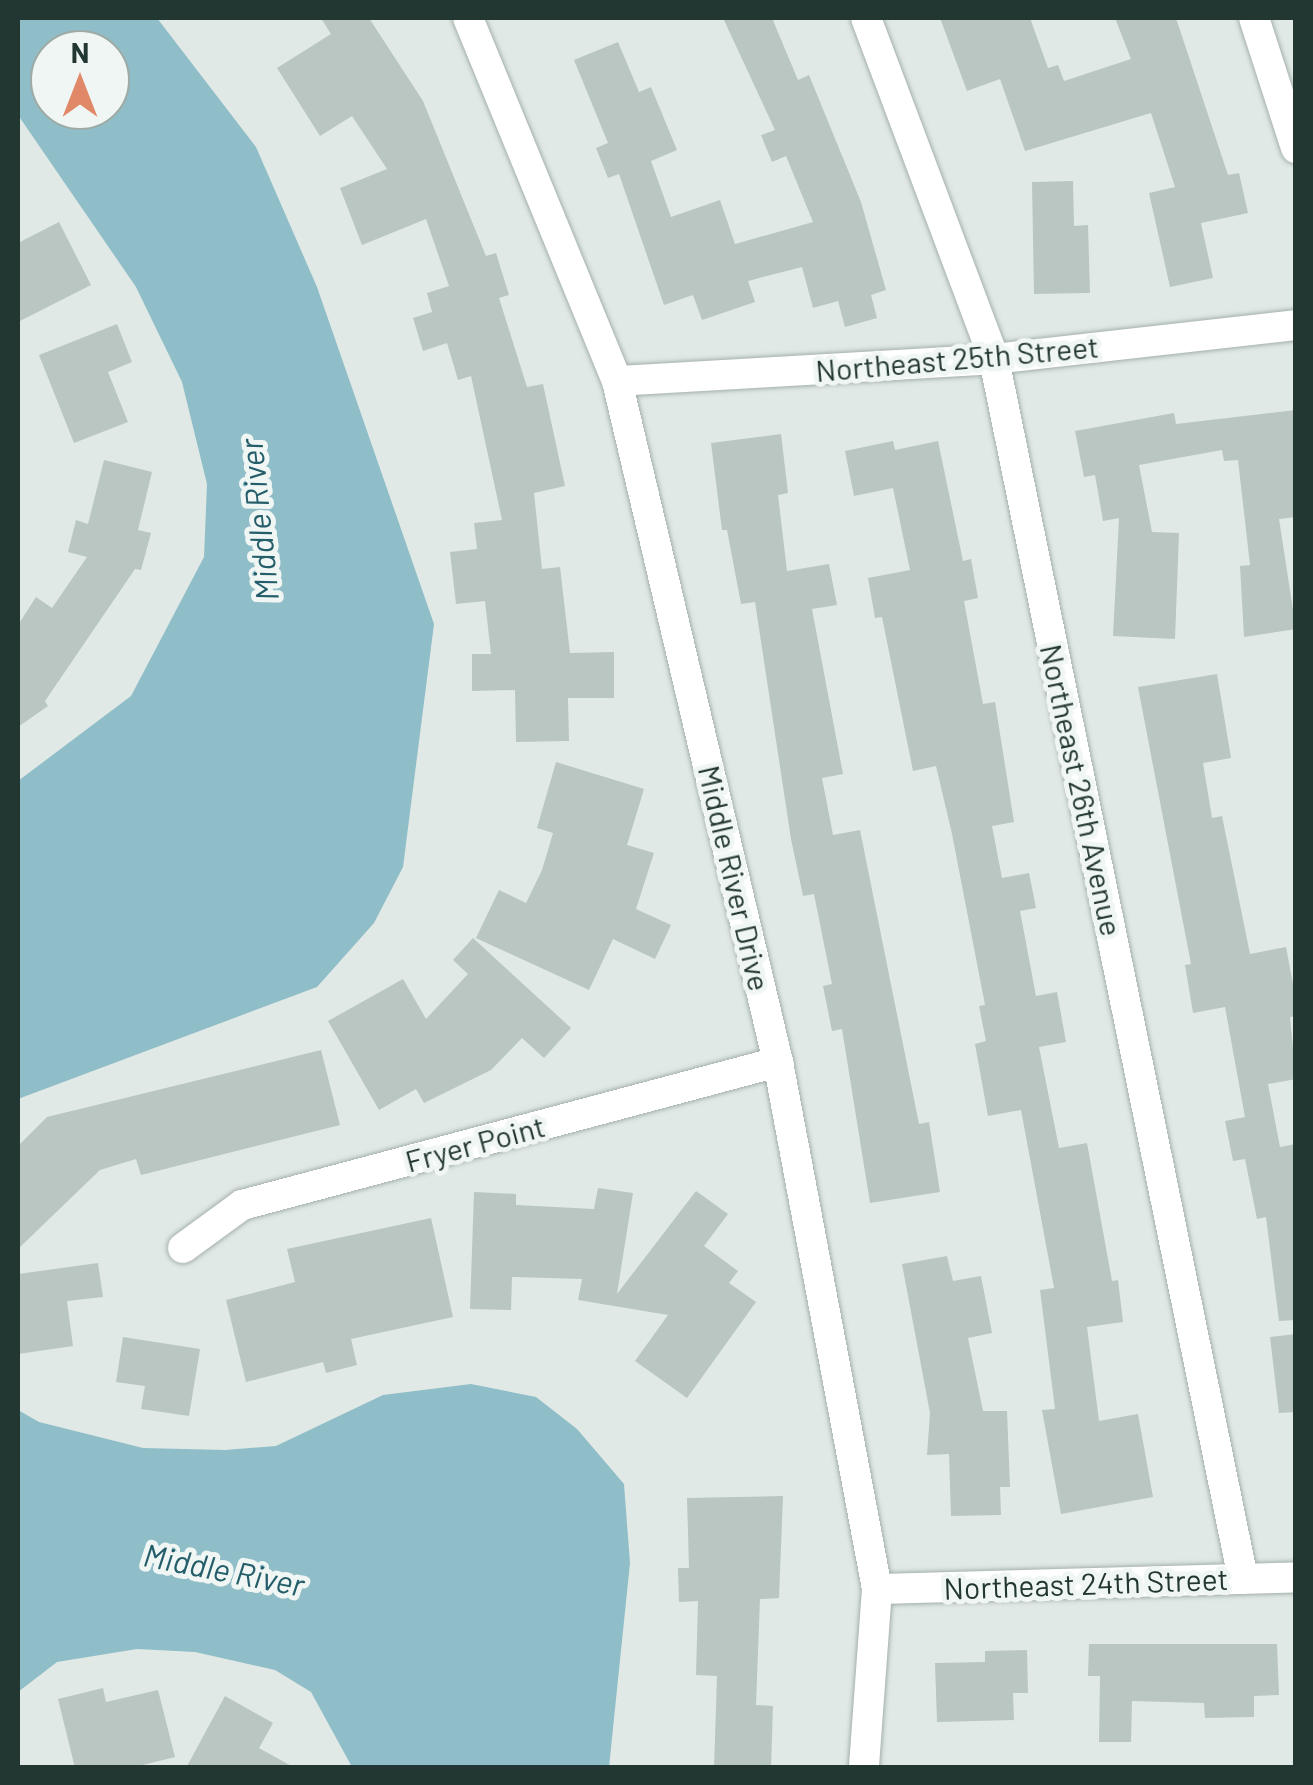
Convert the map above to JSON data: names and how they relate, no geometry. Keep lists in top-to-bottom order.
{
  "streets": {
    "street": [
      "Northeast 25th Street",
      "Northeast 26th Avenue",
      "Middle River Drive",
      "Fryer Point",
      "Northeast 24th Street"
    ]
  },
  "crossings": [
    ["Northeast 25th Street", "Northeast 26th Avenue"],
    ["Northeast 25th Street", "Middle River Drive"],
    ["Northeast 26th Avenue", "Northeast 24th Street"],
    ["Middle River Drive", "Fryer Point"],
    ["Middle River Drive", "Northeast 24th Street"]
  ],
  "water": ["Middle River"],
  "north": "top"
}
